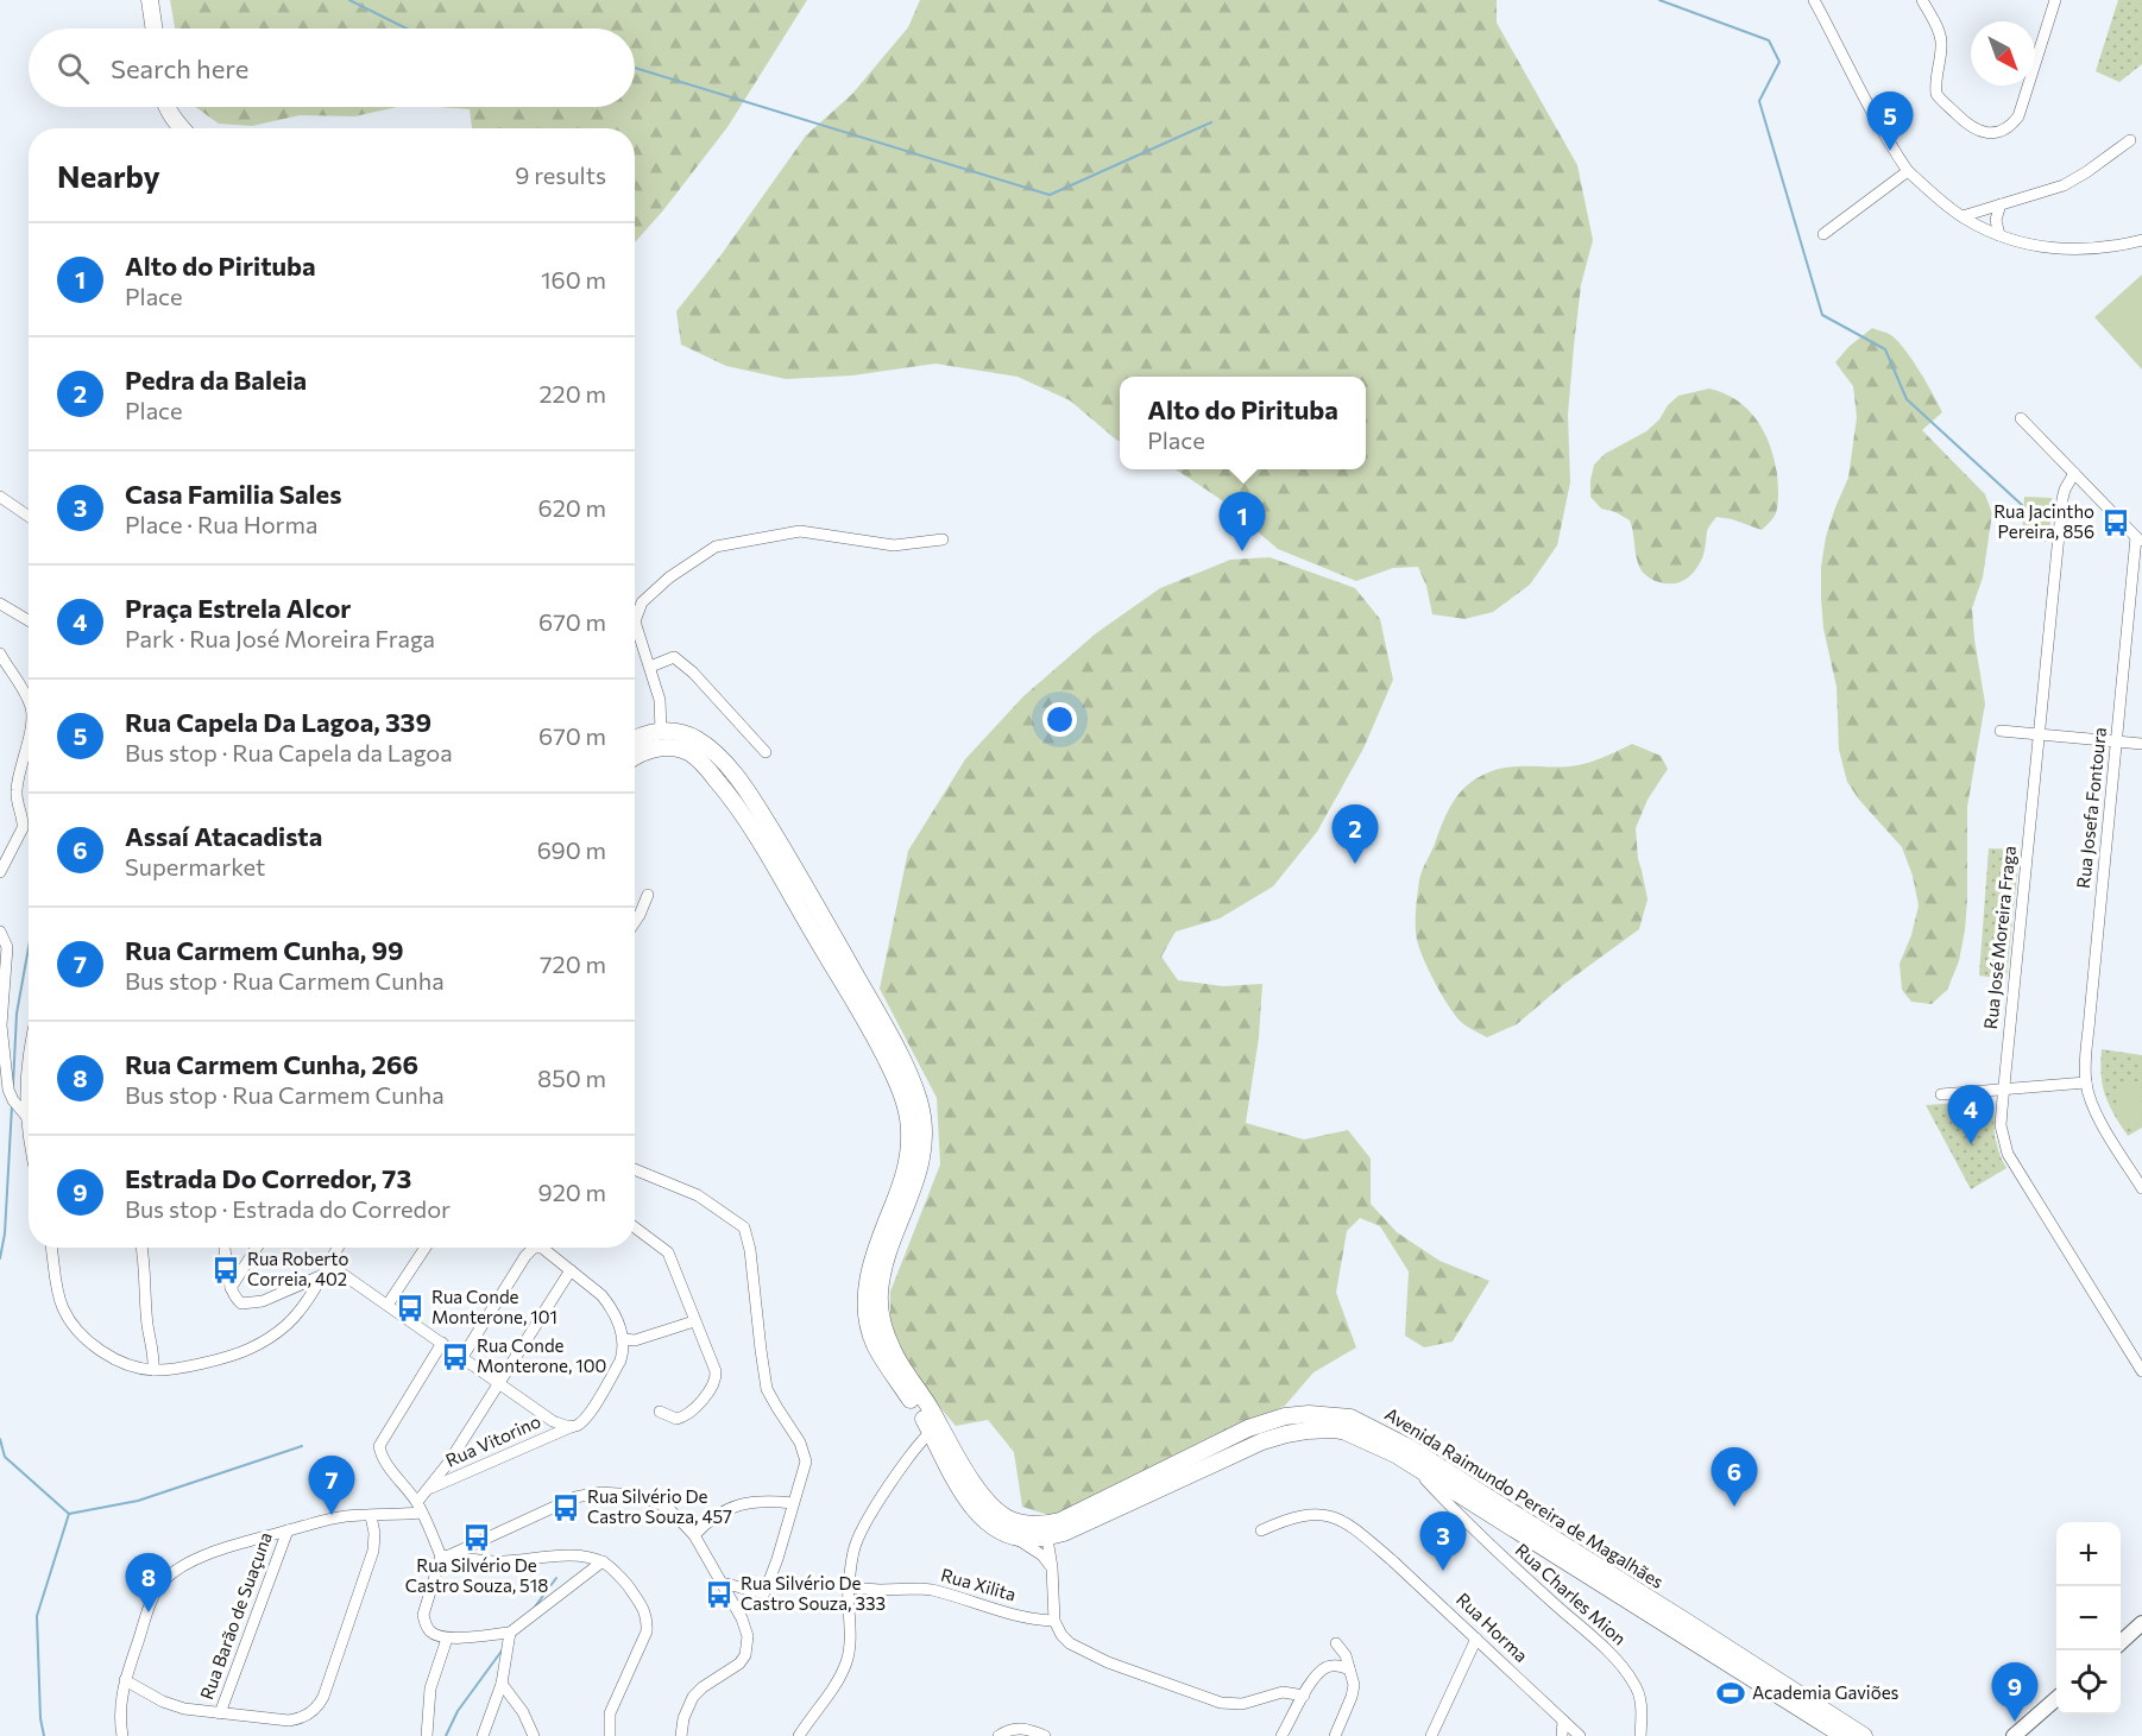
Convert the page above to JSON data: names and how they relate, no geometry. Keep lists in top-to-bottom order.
{
  "streets": {
    "main road": ["Avenida Raimundo Pereira de Magalhães"],
    "street": [
      "Rua Josefa Fontoura",
      "Rua José Moreira Fraga",
      "Rua Vitorino",
      "Rua Xilita",
      "Rua Charles Mion",
      "Rua Barão de Suaçuna",
      "Rua Horma"
    ]
  },
  "crossings": [
    ["Avenida Raimundo Pereira de Magalhães", "Rua Charles Mion"]
  ],
  "places": {
    "bus stop": [
      "Rua Jacintho Pereira, 856",
      "Rua Roberto Correia, 402",
      "Rua Conde Monterone, 101",
      "Rua Conde Monterone, 100",
      "Rua Silvério De Castro Souza, 457",
      "Rua Silvério De Castro Souza, 518",
      "Rua Silvério De Castro Souza, 333"
    ],
    "sports": ["Academia Gaviões"]
  },
  "north": "bottom right",
  "page": {
    "search": "Search here",
    "pins": [
      "5",
      "1",
      "2",
      "4",
      "6",
      "7",
      "3",
      "8",
      "9"
    ],
    "heading": ["Nearby", "9 results"],
    "list": [
      {
        "mark": "1",
        "name": "Alto do Pirituba",
        "note": "Place",
        "value": "160 m"
      },
      {
        "mark": "2",
        "name": "Pedra da Baleia",
        "note": "Place",
        "value": "220 m"
      },
      {
        "mark": "3",
        "name": "Casa Familia Sales",
        "note": "Place · Rua Horma",
        "value": "620 m"
      },
      {
        "mark": "4",
        "name": "Praça Estrela Alcor",
        "note": "Park · Rua José Moreira Fraga",
        "value": "670 m"
      },
      {
        "mark": "5",
        "name": "Rua Capela Da Lagoa, 339",
        "note": "Bus stop · Rua Capela da Lagoa",
        "value": "670 m"
      },
      {
        "mark": "6",
        "name": "Assaí Atacadista",
        "note": "Supermarket",
        "value": "690 m"
      },
      {
        "mark": "7",
        "name": "Rua Carmem Cunha, 99",
        "note": "Bus stop · Rua Carmem Cunha",
        "value": "720 m"
      },
      {
        "mark": "8",
        "name": "Rua Carmem Cunha, 266",
        "note": "Bus stop · Rua Carmem Cunha",
        "value": "850 m"
      },
      {
        "mark": "9",
        "name": "Estrada Do Corredor, 73",
        "note": "Bus stop · Estrada do Corredor",
        "value": "920 m"
      }
    ],
    "popup": ["Alto do Pirituba", "Place"],
    "map_buttons": ["+", "−"]
  }
}
